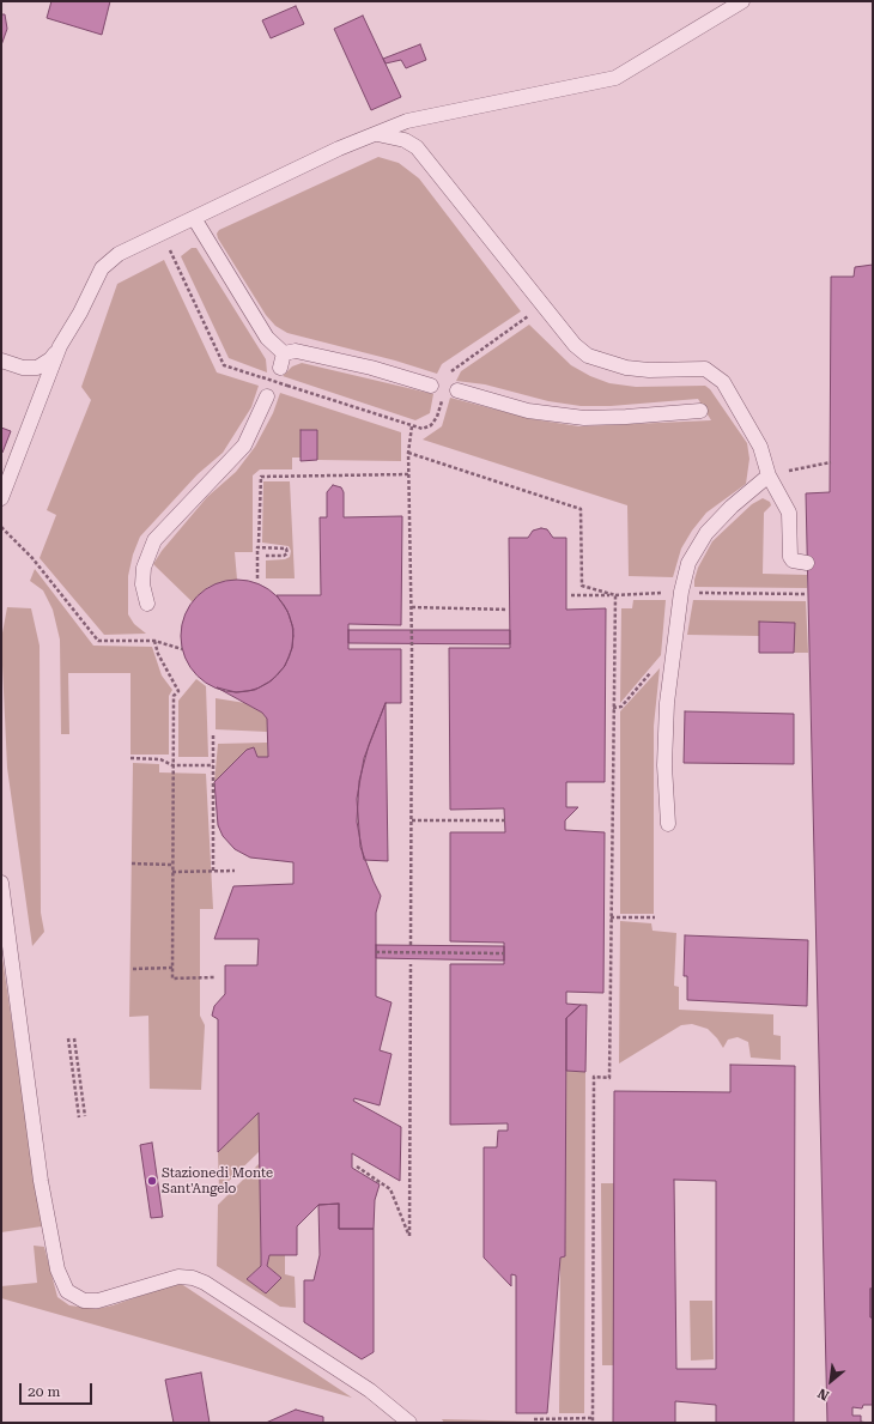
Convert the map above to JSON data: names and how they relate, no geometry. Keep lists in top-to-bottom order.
{
  "places": ["Stazionedi Monte Sant'Angelo"],
  "scale_bar": "20 m",
  "north": "bottom left"
}
